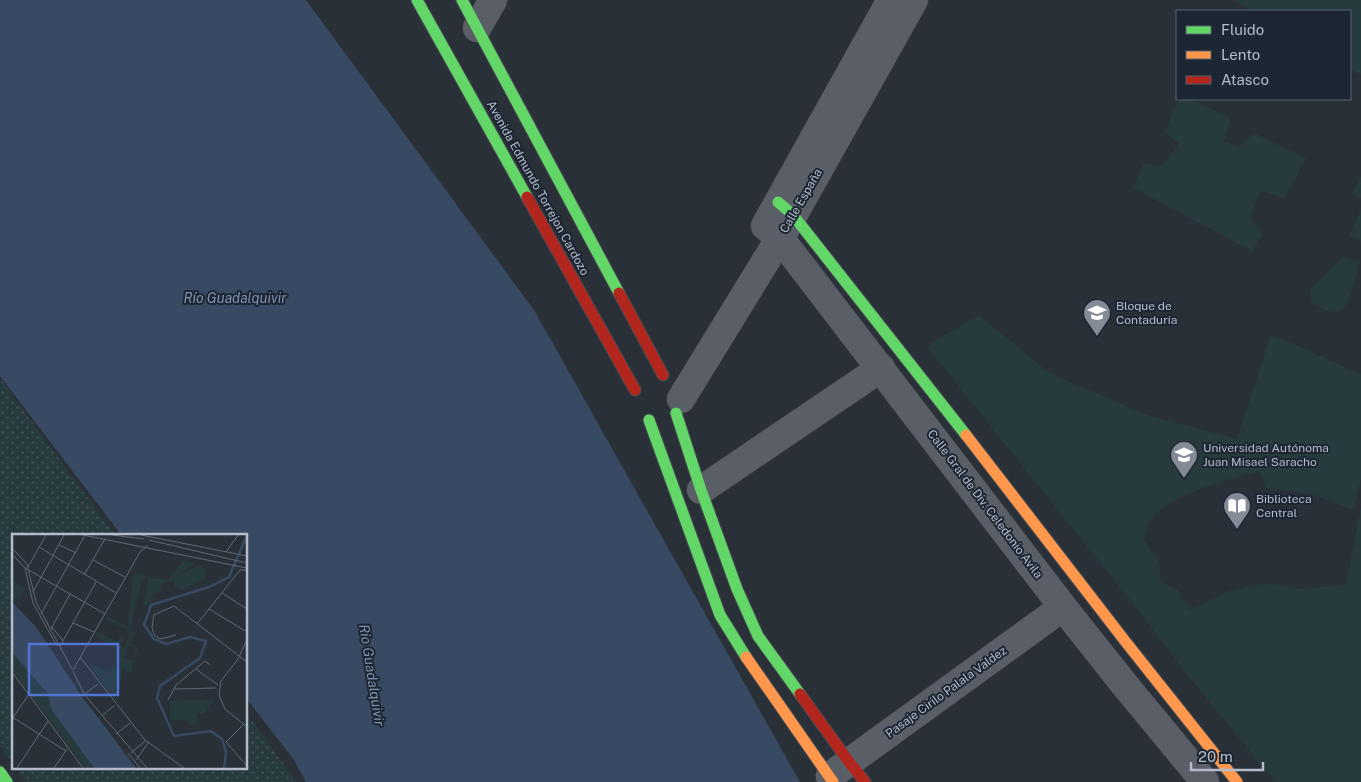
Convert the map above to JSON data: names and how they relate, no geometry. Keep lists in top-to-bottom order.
{
  "streets": {
    "street": [
      "Avenida Edmundo Torrejon Cardozo",
      "Calle España",
      "Calle Gral de Div. Celedonio Avila",
      "Pasaje Cirilo Palala Valdez"
    ]
  },
  "crossings": [
    ["Avenida Edmundo Torrejon Cardozo", "Calle España"],
    ["Avenida Edmundo Torrejon Cardozo", "Pasaje Cirilo Palala Valdez"],
    ["Calle España", "Calle Gral de Div. Celedonio Avila"],
    ["Calle Gral de Div. Celedonio Avila", "Pasaje Cirilo Palala Valdez"]
  ],
  "water": ["Río Guadalquivir"],
  "places": {
    "school or university": ["Bloque de Contaduría", "Universidad Autónoma Juan Misael Saracho"],
    "library": ["Biblioteca Central"]
  },
  "legend": ["Fluido", "Lento", "Atasco"],
  "scale_bar": "20 m"
}
